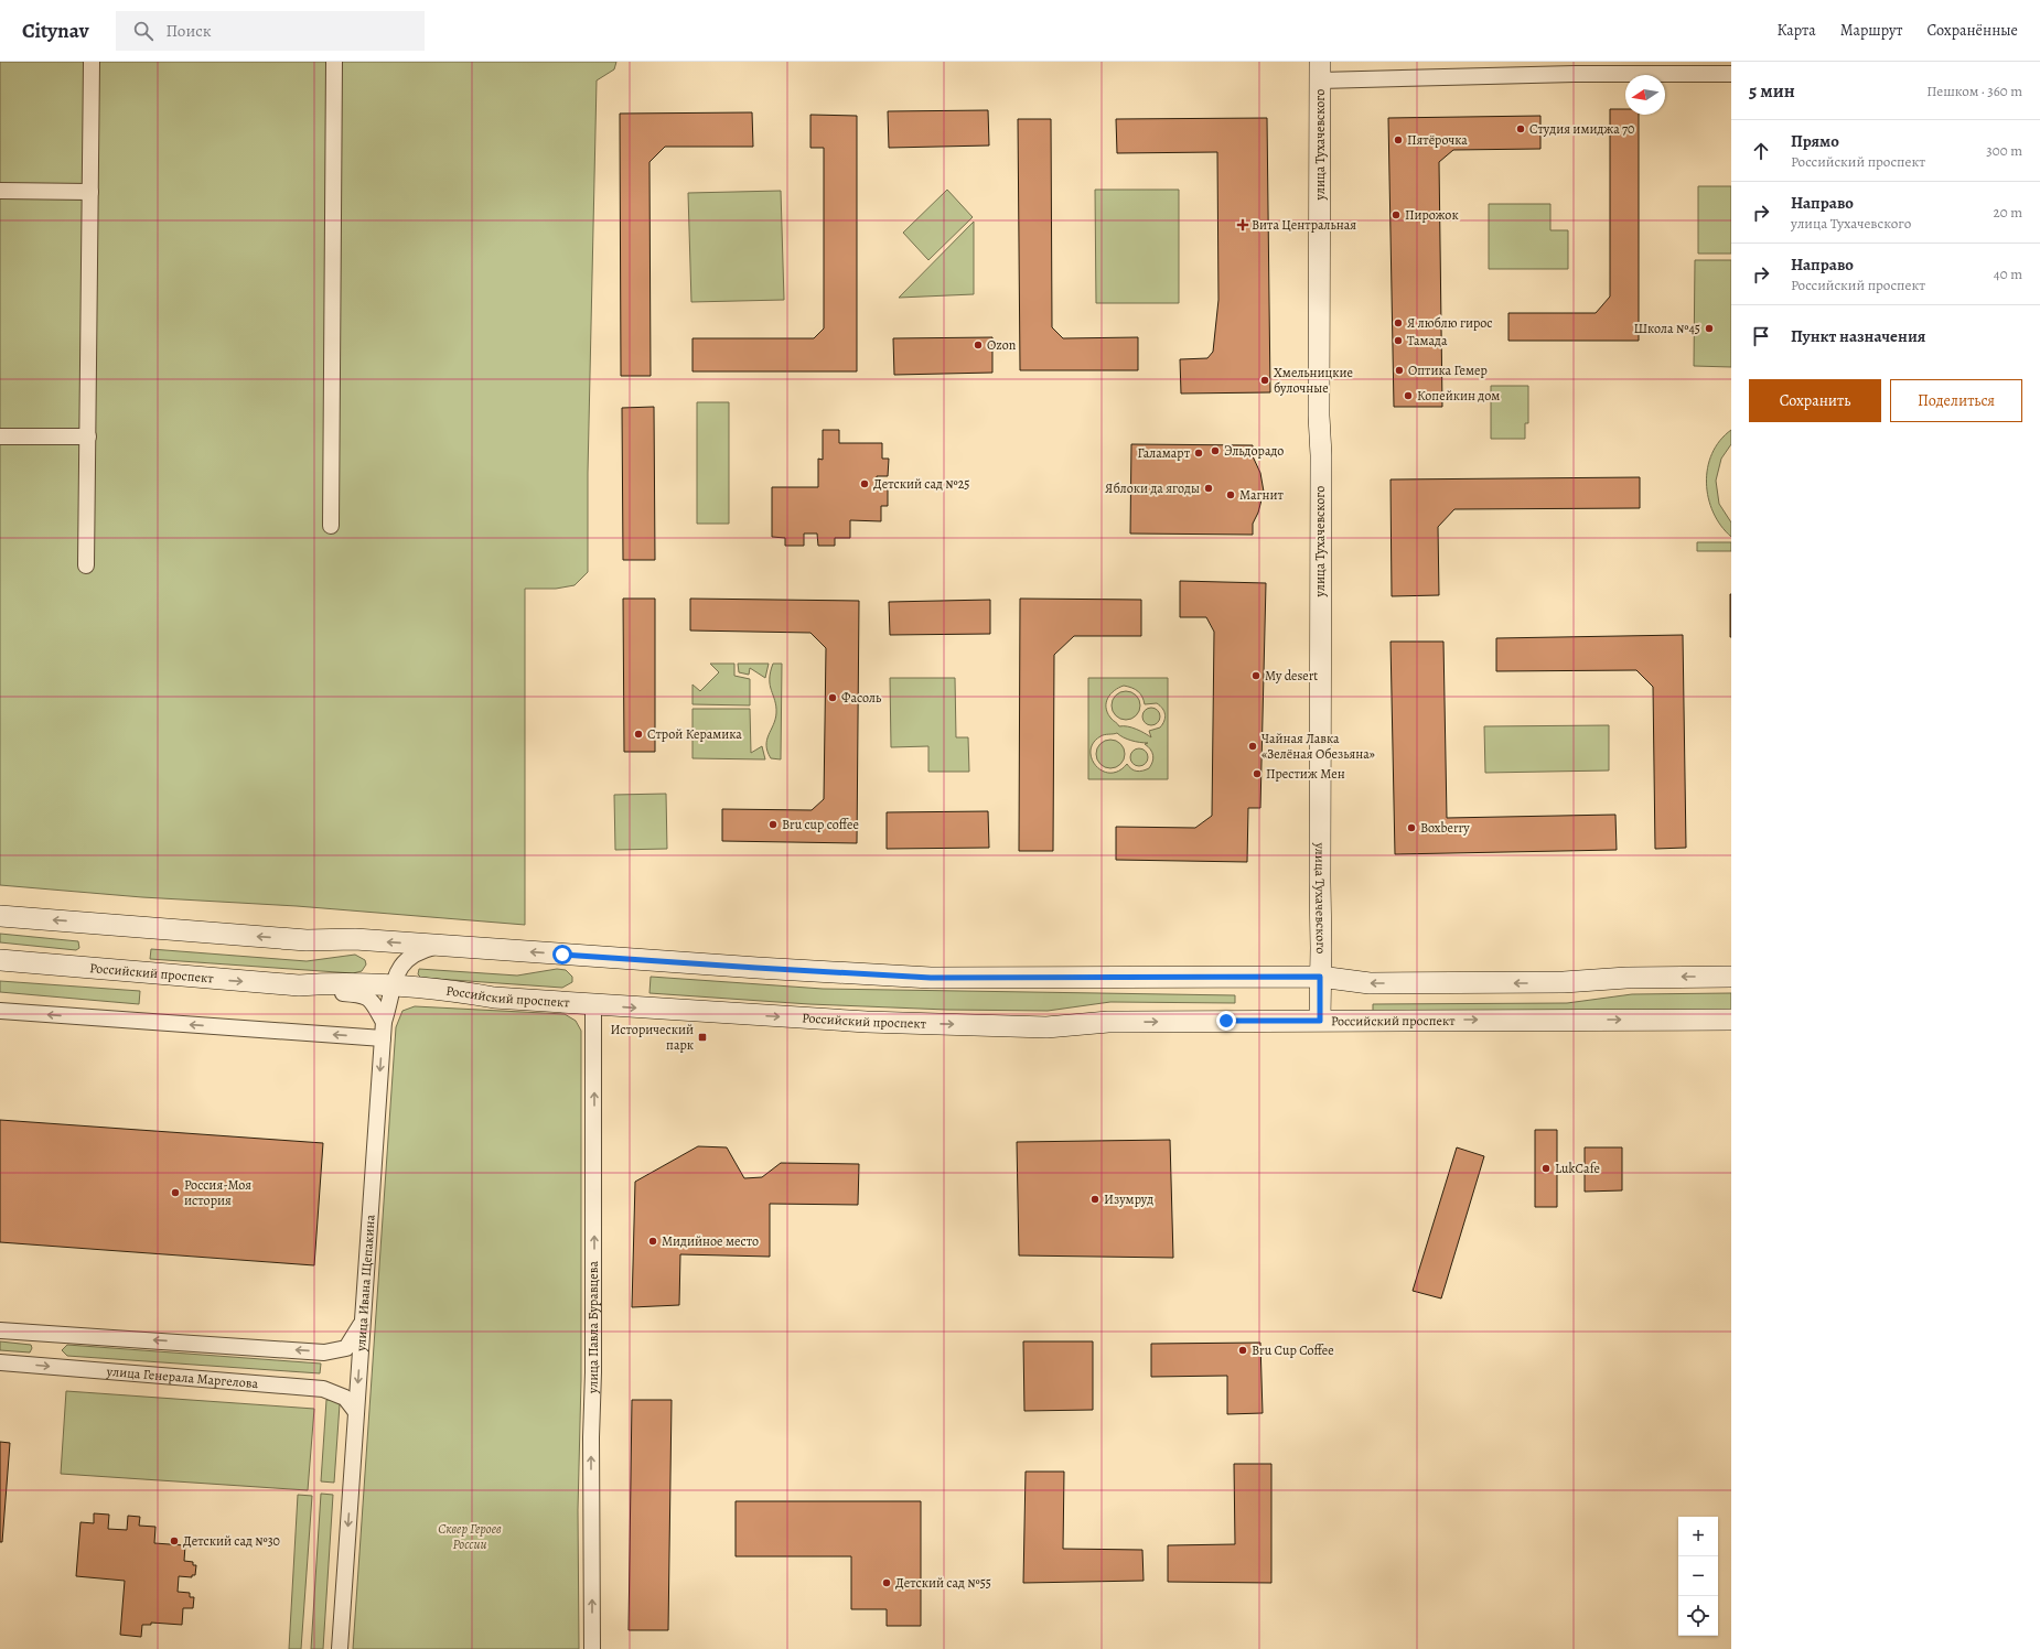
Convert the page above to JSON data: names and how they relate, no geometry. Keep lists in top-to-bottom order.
{
  "streets": {
    "main road": ["улица Тухачевского", "Российский проспект"],
    "street": ["улица Ивана Щепакина", "улица Павла Буравцева", "улица Генерала Маргелова"]
  },
  "crossings": [
    ["улица Тухачевского", "Российский проспект"],
    ["Российский проспект", "улица Ивана Щепакина"],
    ["Российский проспект", "улица Павла Буравцева"],
    ["улица Ивана Щепакина", "улица Генерала Маргелова"]
  ],
  "one_way": ["улица Ивана Щепакина", "улица Павла Буравцева"],
  "parks": ["Сквер Героев России"],
  "places": {
    "other": [
      "Студия имиджа 70",
      "Пятёрочка",
      "Пирожок",
      "Я люблю гирос",
      "Школа №45",
      "Тамада",
      "Ozon",
      "Оптика Гемер",
      "Хмельницкие булочные",
      "Копейкин дом",
      "Эльдорадо",
      "Галамарт",
      "Детский сад №25",
      "Яблоки да ягоды",
      "Магнит",
      "My desert",
      "Фасоль",
      "Строй Керамика",
      "Чайная Лавка «Зелёная Обезьяна»",
      "Престиж Мен",
      "Bru cup coffee",
      "Boxberry",
      "LukCafe",
      "Россия-Моя история",
      "Изумруд",
      "Мидийное место",
      "Bru Cup Coffee",
      "Детский сад №30",
      "Детский сад №55"
    ],
    "health": ["Вита Центральная"],
    "transit": ["Исторический парк"]
  },
  "north": "left",
  "page": {
    "header": "Citynav",
    "search": "Поиск",
    "nav": ["Карта", "Маршрут", "Сохранённые"],
    "heading": ["5 мин", "Пешком · 360 m"],
    "list": [
      ["Прямо", "Российский проспект", "300 m"],
      ["Направо", "улица Тухачевского", "20 m"],
      ["Направо", "Российский проспект", "40 m"],
      "Пункт назначения"
    ],
    "buttons": ["Сохранить", "Поделиться"],
    "map_buttons": ["+", "−"]
  }
}
